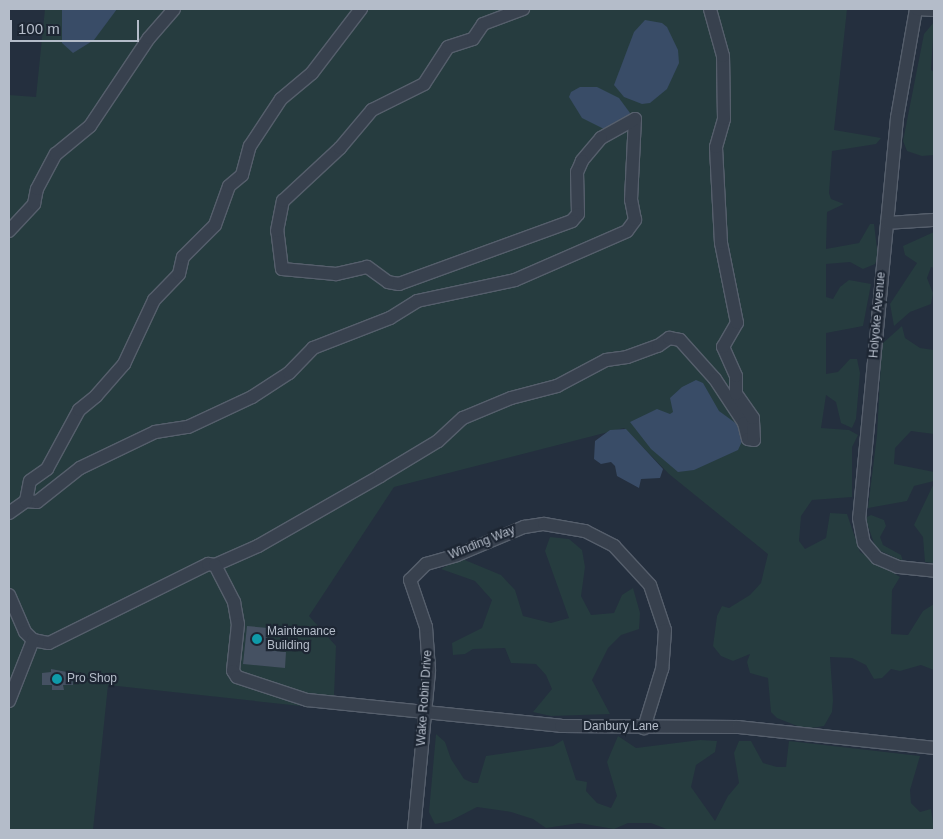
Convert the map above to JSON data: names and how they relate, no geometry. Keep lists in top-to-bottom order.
{
  "streets": {
    "street": [
      "Holyoke Avenue",
      "Winding Way",
      "Wake Robin Drive",
      "Danbury Lane"
    ]
  },
  "crossings": [
    ["Winding Way", "Wake Robin Drive"],
    ["Winding Way", "Danbury Lane"],
    ["Wake Robin Drive", "Danbury Lane"]
  ],
  "places": ["Maintenance Building", "Pro Shop"],
  "scale_bar": "100 m"
}
